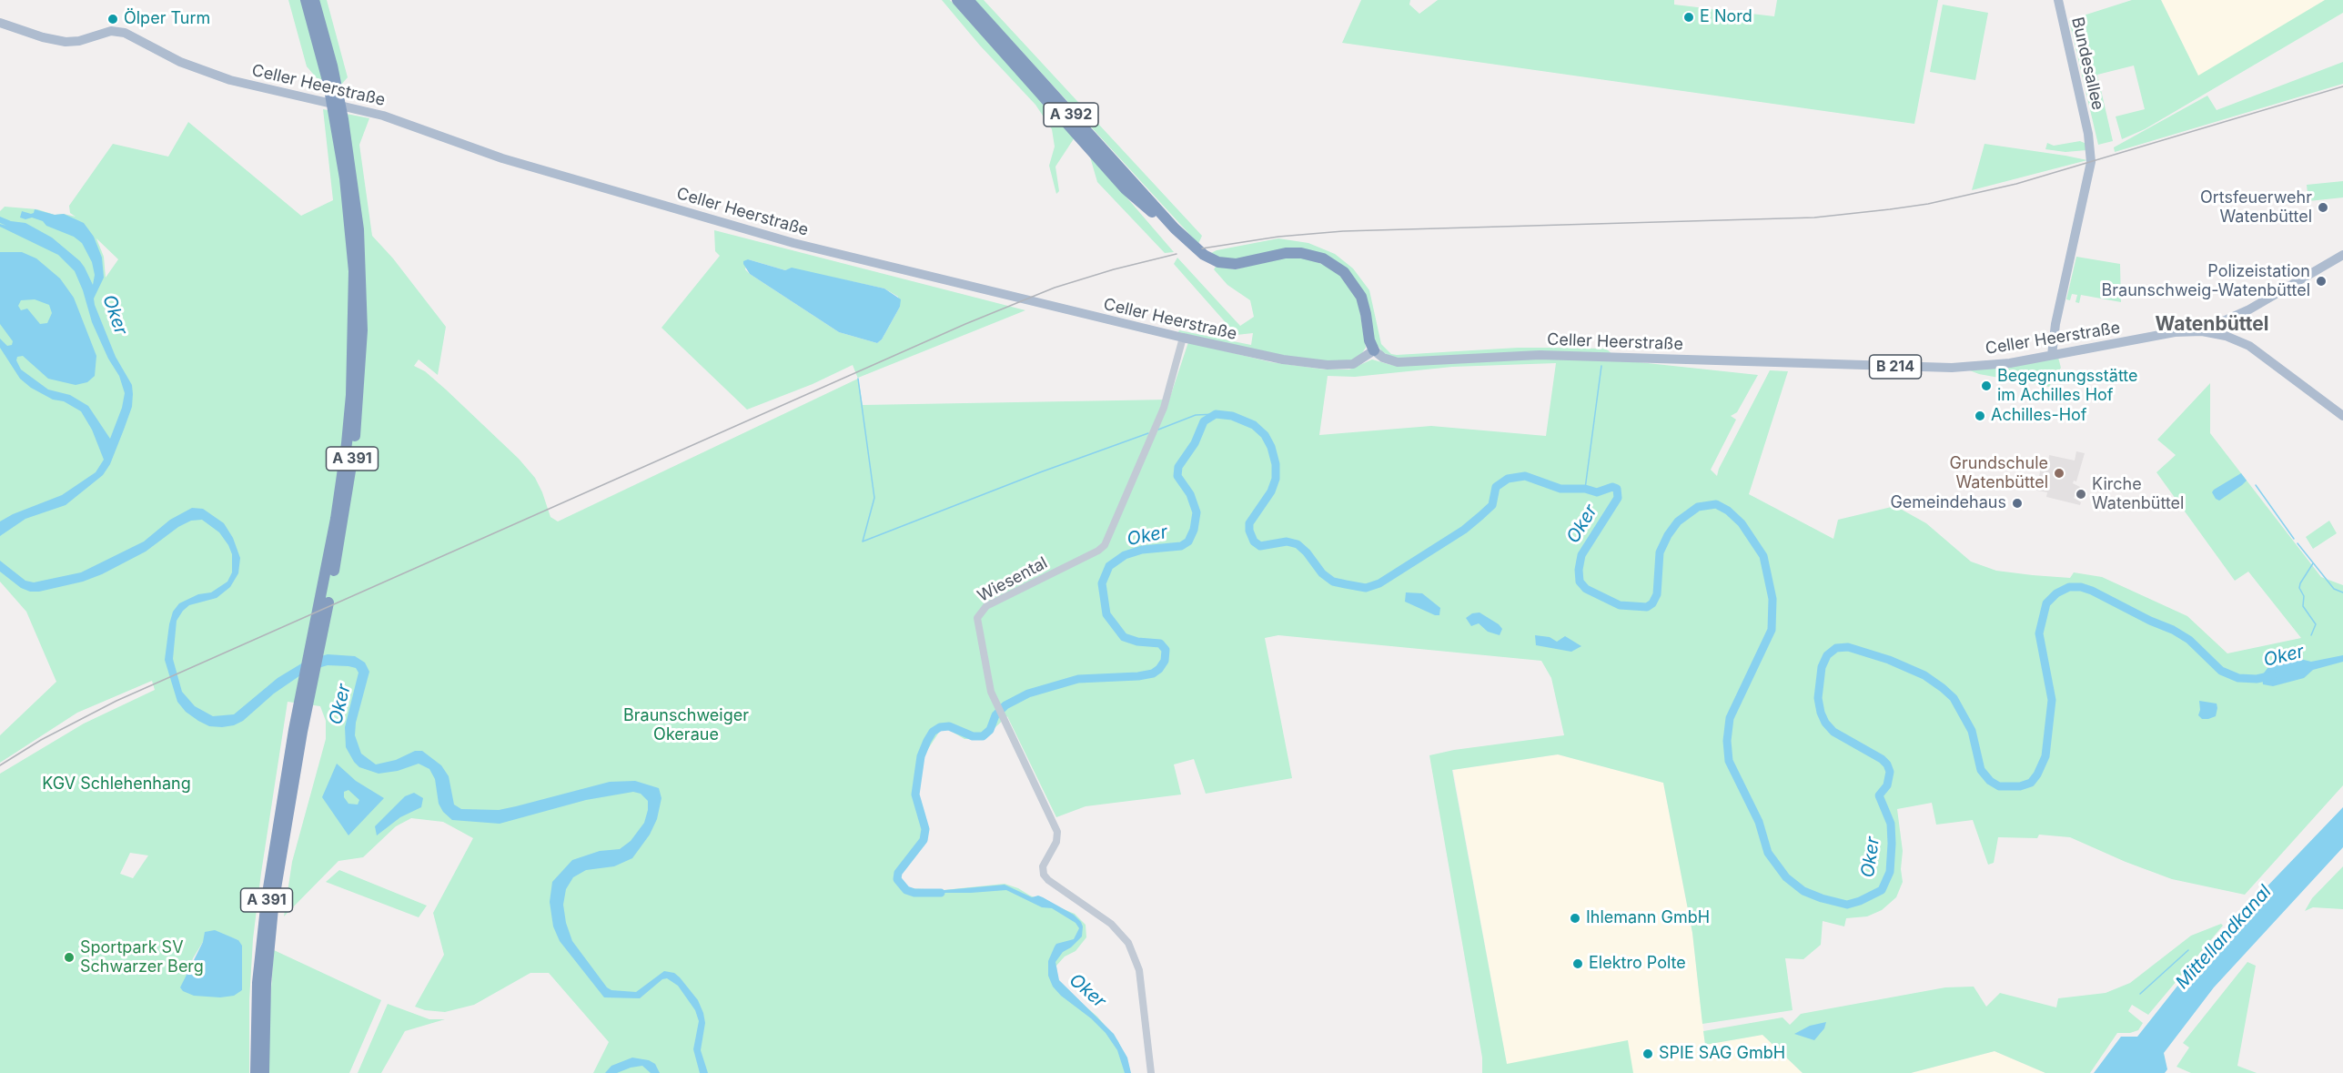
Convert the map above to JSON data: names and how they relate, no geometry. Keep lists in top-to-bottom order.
{
  "streets": {
    "highway": ["A 392", "A 391"],
    "main road": ["Bundesallee", "Celler Heerstraße", "B 214"],
    "street": ["Wiesental"]
  },
  "crossings": [
    ["Bundesallee", "Celler Heerstraße"],
    ["Celler Heerstraße", "Wiesental"]
  ],
  "districts": ["Watenbüttel"],
  "water": ["Oker", "Mittellandkanal"],
  "parks": ["Braunschweiger Okeraue", "KGV Schlehenhang"],
  "places": [
    "E Nord",
    "Ölper Turm",
    "Ortsfeuerwehr Watenbüttel",
    "Polizeistation Braunschweig-Watenbüttel",
    "Begegnungsstätte im Achilles Hof",
    "Achilles-Hof",
    "Grundschule Watenbüttel",
    "Kirche Watenbüttel",
    "Gemeindehaus",
    "Ihlemann GmbH",
    "Sportpark SV Schwarzer Berg",
    "Elektro Polte",
    "SPIE SAG GmbH"
  ]
}
